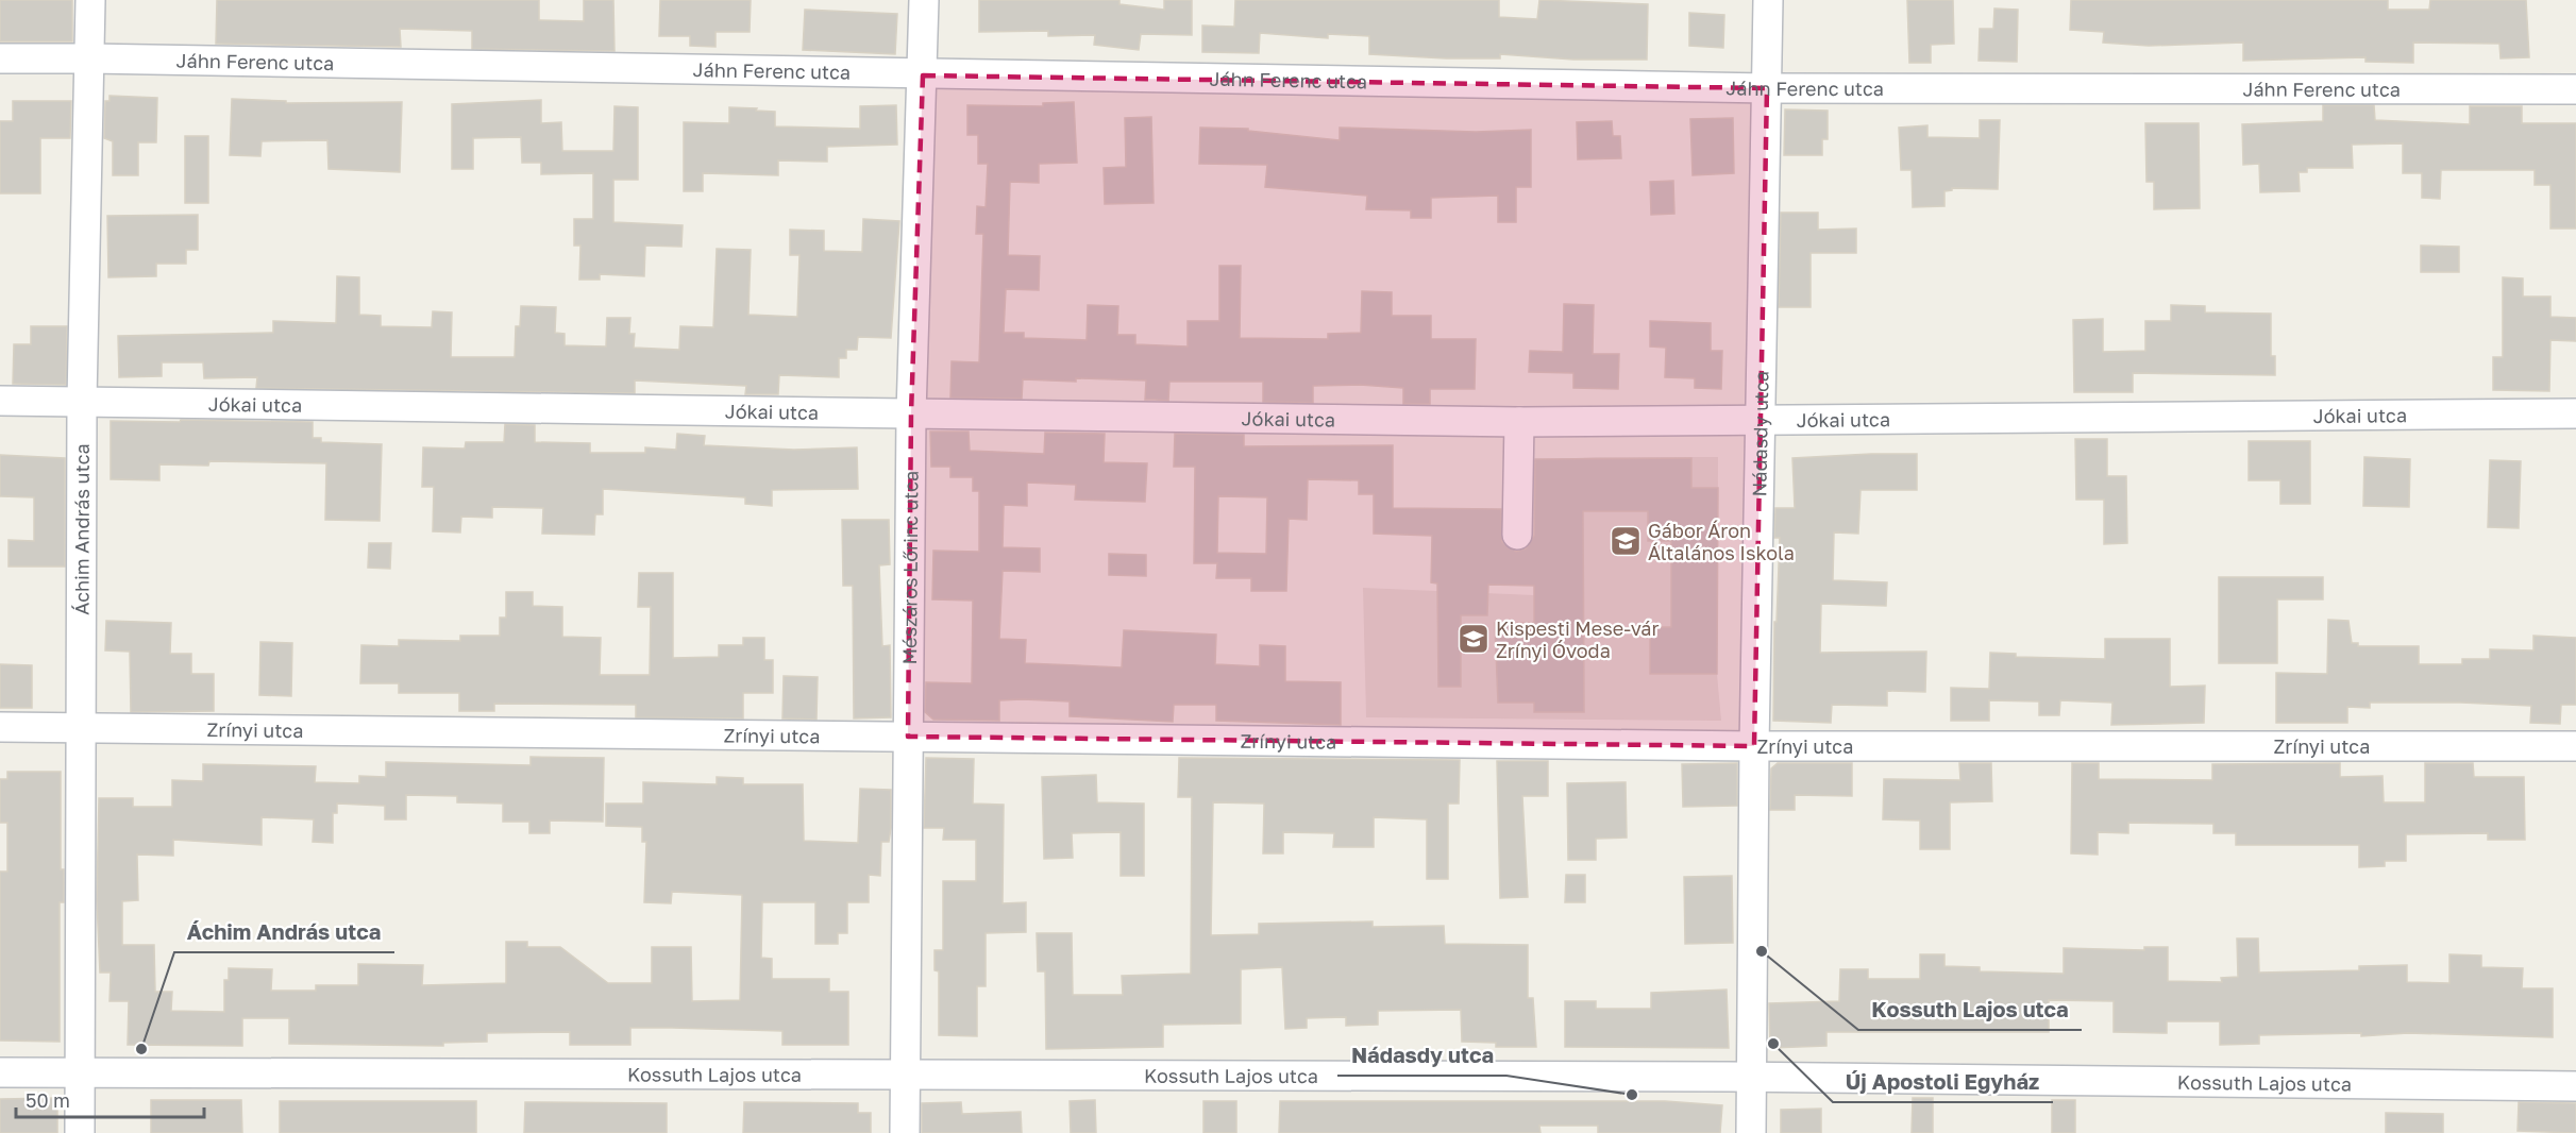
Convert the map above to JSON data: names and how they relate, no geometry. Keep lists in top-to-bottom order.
{
  "streets": {
    "street": [
      "Jáhn Ferenc utca",
      "Jókai utca",
      "Nádasdy utca",
      "Áchim András utca",
      "Mészáros Lőrinc utca",
      "Zrínyi utca",
      "Kossuth Lajos utca"
    ]
  },
  "crossings": [
    ["Jáhn Ferenc utca", "Nádasdy utca"],
    ["Jáhn Ferenc utca", "Áchim András utca"],
    ["Jáhn Ferenc utca", "Mészáros Lőrinc utca"],
    ["Jókai utca", "Nádasdy utca"],
    ["Jókai utca", "Áchim András utca"],
    ["Jókai utca", "Mészáros Lőrinc utca"],
    ["Nádasdy utca", "Zrínyi utca"],
    ["Nádasdy utca", "Kossuth Lajos utca"],
    ["Áchim András utca", "Zrínyi utca"],
    ["Áchim András utca", "Kossuth Lajos utca"],
    ["Mészáros Lőrinc utca", "Zrínyi utca"],
    ["Mészáros Lőrinc utca", "Kossuth Lajos utca"]
  ],
  "places": {
    "school or university": ["Gábor Áron Általános Iskola", "Kispesti Mese-vár Zrínyi Óvoda"],
    "other": [
      "Kossuth Lajos utca",
      "Új Apostoli Egyház",
      "Áchim András utca",
      "Nádasdy utca"
    ]
  },
  "scale_bar": "50 m"
}
